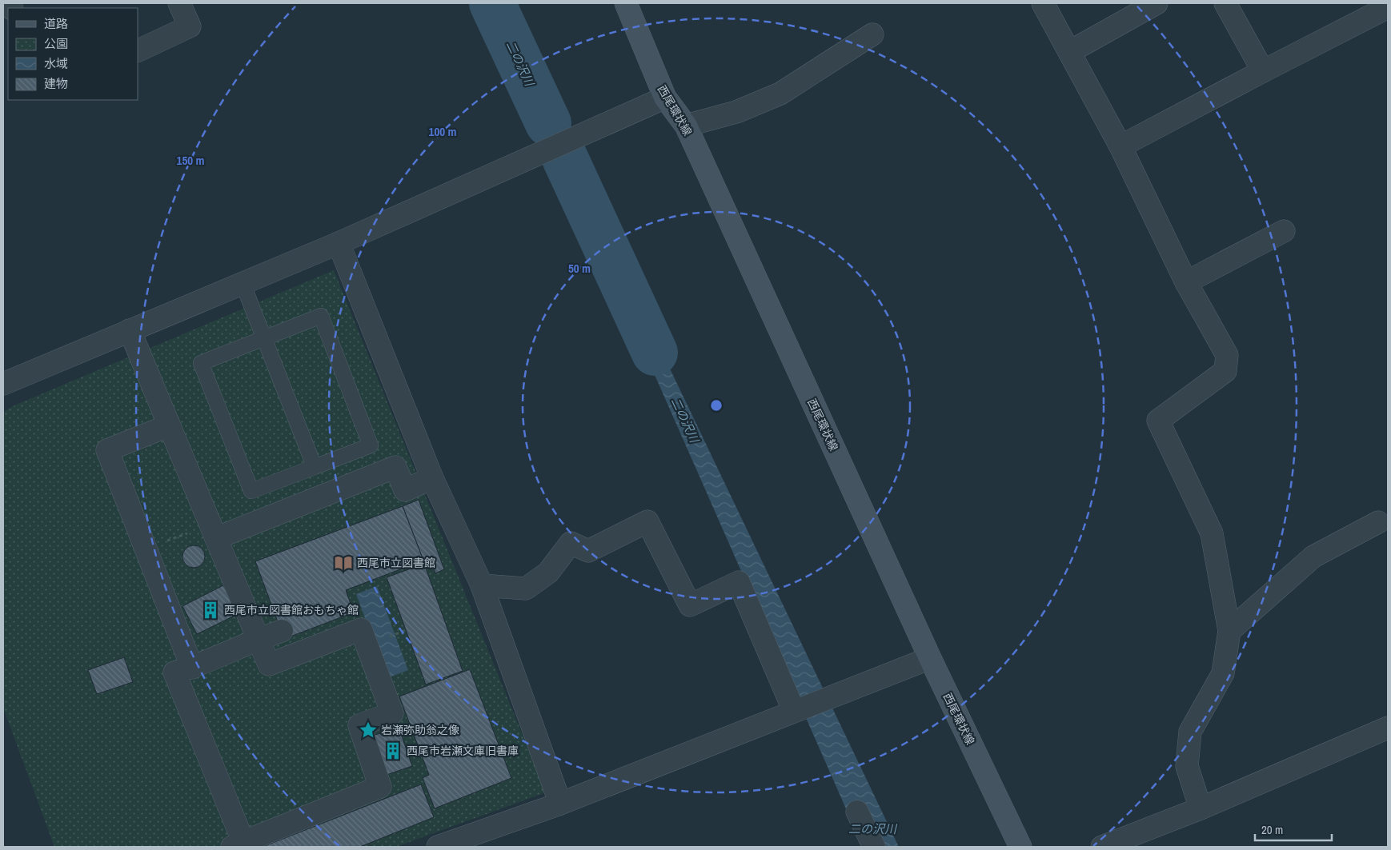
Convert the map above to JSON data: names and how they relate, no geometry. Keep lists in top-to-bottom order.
{
  "streets": {
    "main road": ["西尾環状線"]
  },
  "water": ["二の沢川"],
  "places": {
    "library": ["西尾市立図書館"],
    "building": ["西尾市立図書館おもちゃ館", "西尾市岩瀬文庫旧書庫"],
    "place": ["岩瀬弥助翁之像"]
  },
  "legend": [
    "道路",
    "公園",
    "水域",
    "建物"
  ],
  "scale_bar": "20 m",
  "rings": ["100 m", "150 m", "50 m"]
}
